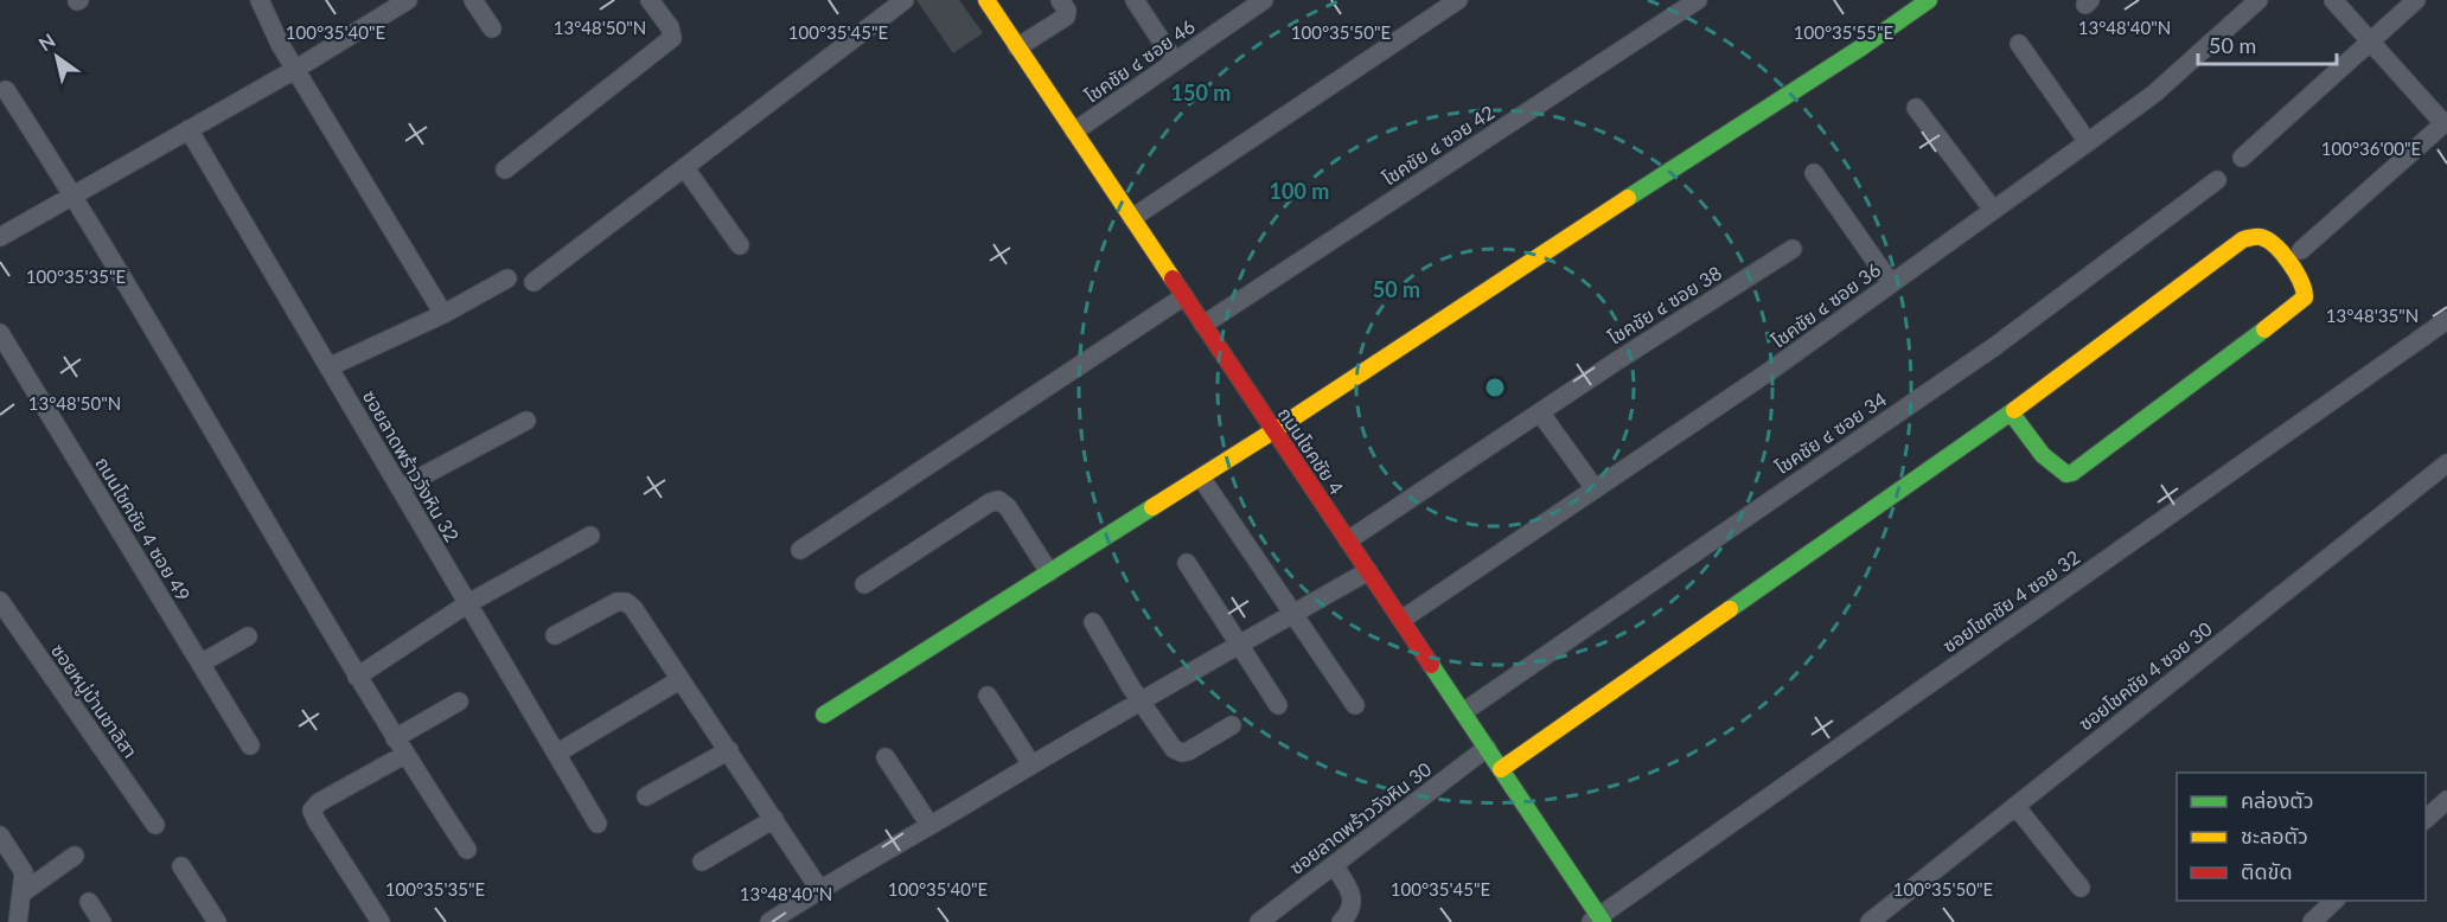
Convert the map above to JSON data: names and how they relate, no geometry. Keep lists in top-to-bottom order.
{
  "streets": {
    "street": [
      "โชคชัย ๔ ซอย 46",
      "โชคชัย ๔ ซอย 42",
      "โชคชัย ๔ ซอย 38",
      "โชคชัย ๔ ซอย 36",
      "โชคชัย ๔ ซอย 34",
      "ถนนโชคชัย 4",
      "ซอยลาดพร้าววังหิน 32",
      "ถนนโชคชัย 4 ซอย 49",
      "ซอยโชคชัย 4 ซอย 32",
      "ซอยโชคชัย 4 ซอย 30",
      "ซอยหมู่บ้านชาลิสา",
      "ซอยลาดพร้าววังหิน 30"
    ]
  },
  "crossings": [
    ["โชคชัย ๔ ซอย 46", "ถนนโชคชัย 4"],
    ["โชคชัย ๔ ซอย 42", "ถนนโชคชัย 4"],
    ["โชคชัย ๔ ซอย 38", "ถนนโชคชัย 4"],
    ["โชคชัย ๔ ซอย 36", "ถนนโชคชัย 4"],
    ["โชคชัย ๔ ซอย 34", "ถนนโชคชัย 4"],
    ["ถนนโชคชัย 4", "ซอยโชคชัย 4 ซอย 32"],
    ["ถนนโชคชัย 4", "ซอยลาดพร้าววังหิน 30"]
  ],
  "legend": ["คล่องตัว", "ชะลอตัว", "ติดขัด"],
  "scale_bar": "50 m",
  "north": "top left",
  "coordinates": [
    "13°48'50\"N",
    "13°48'40\"N",
    "100°35'40\"E",
    "100°35'45\"E",
    "100°35'50\"E",
    "100°35'55\"E",
    "100°36'00\"E",
    "100°35'35\"E",
    "13°48'35\"N"
  ],
  "rings": ["150 m", "100 m", "50 m"]
}
